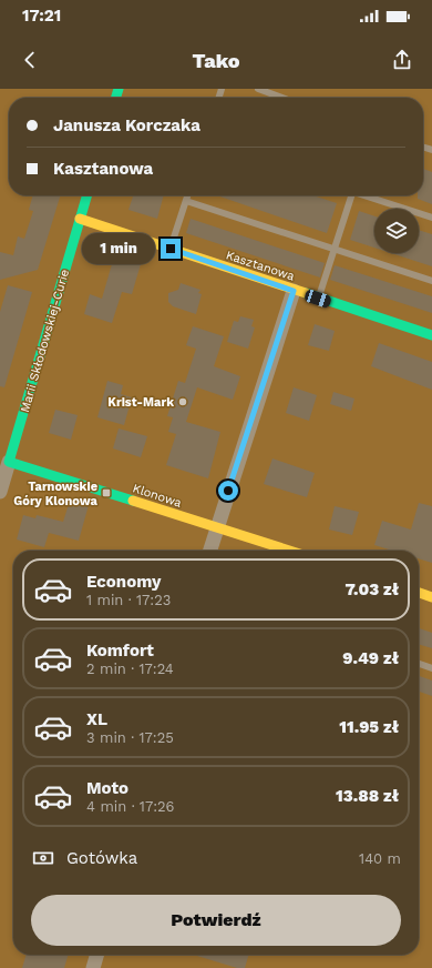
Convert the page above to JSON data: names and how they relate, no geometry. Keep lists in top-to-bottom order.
{
  "streets": {
    "street": ["Kasztanowa", "Marii Skłodowskiej-Curie", "Klonowa"]
  },
  "crossings": [
    ["Kasztanowa", "Marii Skłodowskiej-Curie"],
    ["Marii Skłodowskiej-Curie", "Klonowa"]
  ],
  "places": {
    "other": ["Krist-Mark"],
    "transit": ["Tarnowskie Góry Klonowa"]
  },
  "page": {
    "status": "17:21",
    "header": "Tako",
    "banner": ["Janusza Korczaka", "Kasztanowa"],
    "bubble": "1 min",
    "list": [
      {
        "name": "Economy",
        "note": "1 min · 17:23",
        "value": "7.03 zł"
      },
      {
        "name": "Komfort",
        "note": "2 min · 17:24",
        "value": "9.49 zł"
      },
      {
        "name": "XL",
        "note": "3 min · 17:25",
        "value": "11.95 zł"
      },
      {
        "name": "Moto",
        "note": "4 min · 17:26",
        "value": "13.88 zł"
      }
    ],
    "pay": ["Gotówka", "140 m"],
    "buttons": "Potwierdź"
  }
}
